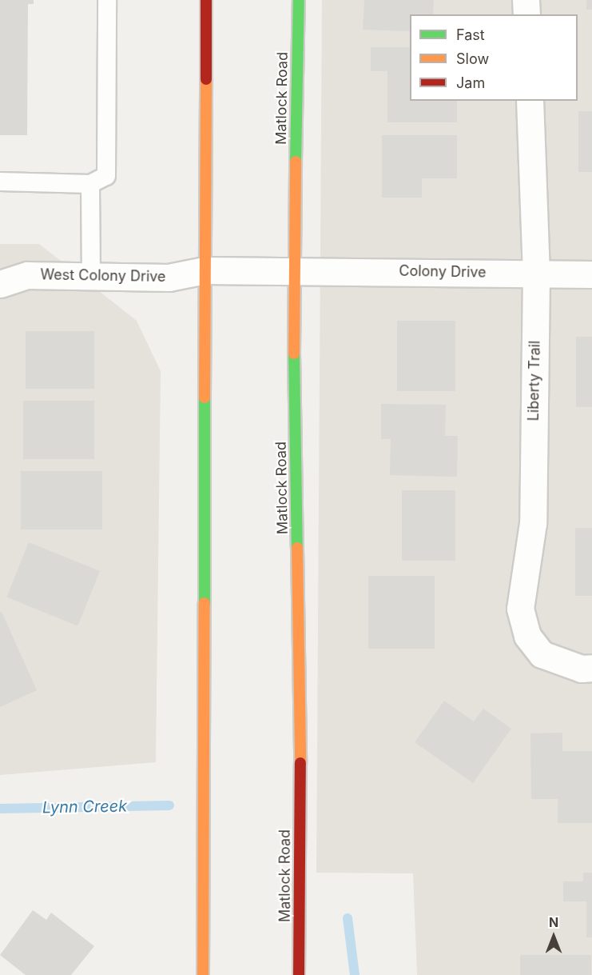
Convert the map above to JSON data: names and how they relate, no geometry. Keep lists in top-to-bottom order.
{
  "streets": {
    "main road": ["Matlock Road"],
    "street": ["Colony Drive", "West Colony Drive", "Liberty Trail"]
  },
  "crossings": [
    ["Matlock Road", "Colony Drive"],
    ["Matlock Road", "West Colony Drive"],
    ["Colony Drive", "West Colony Drive"],
    ["Colony Drive", "Liberty Trail"]
  ],
  "water": ["Lynn Creek"],
  "legend": ["Fast", "Slow", "Jam"],
  "north": "top"
}
